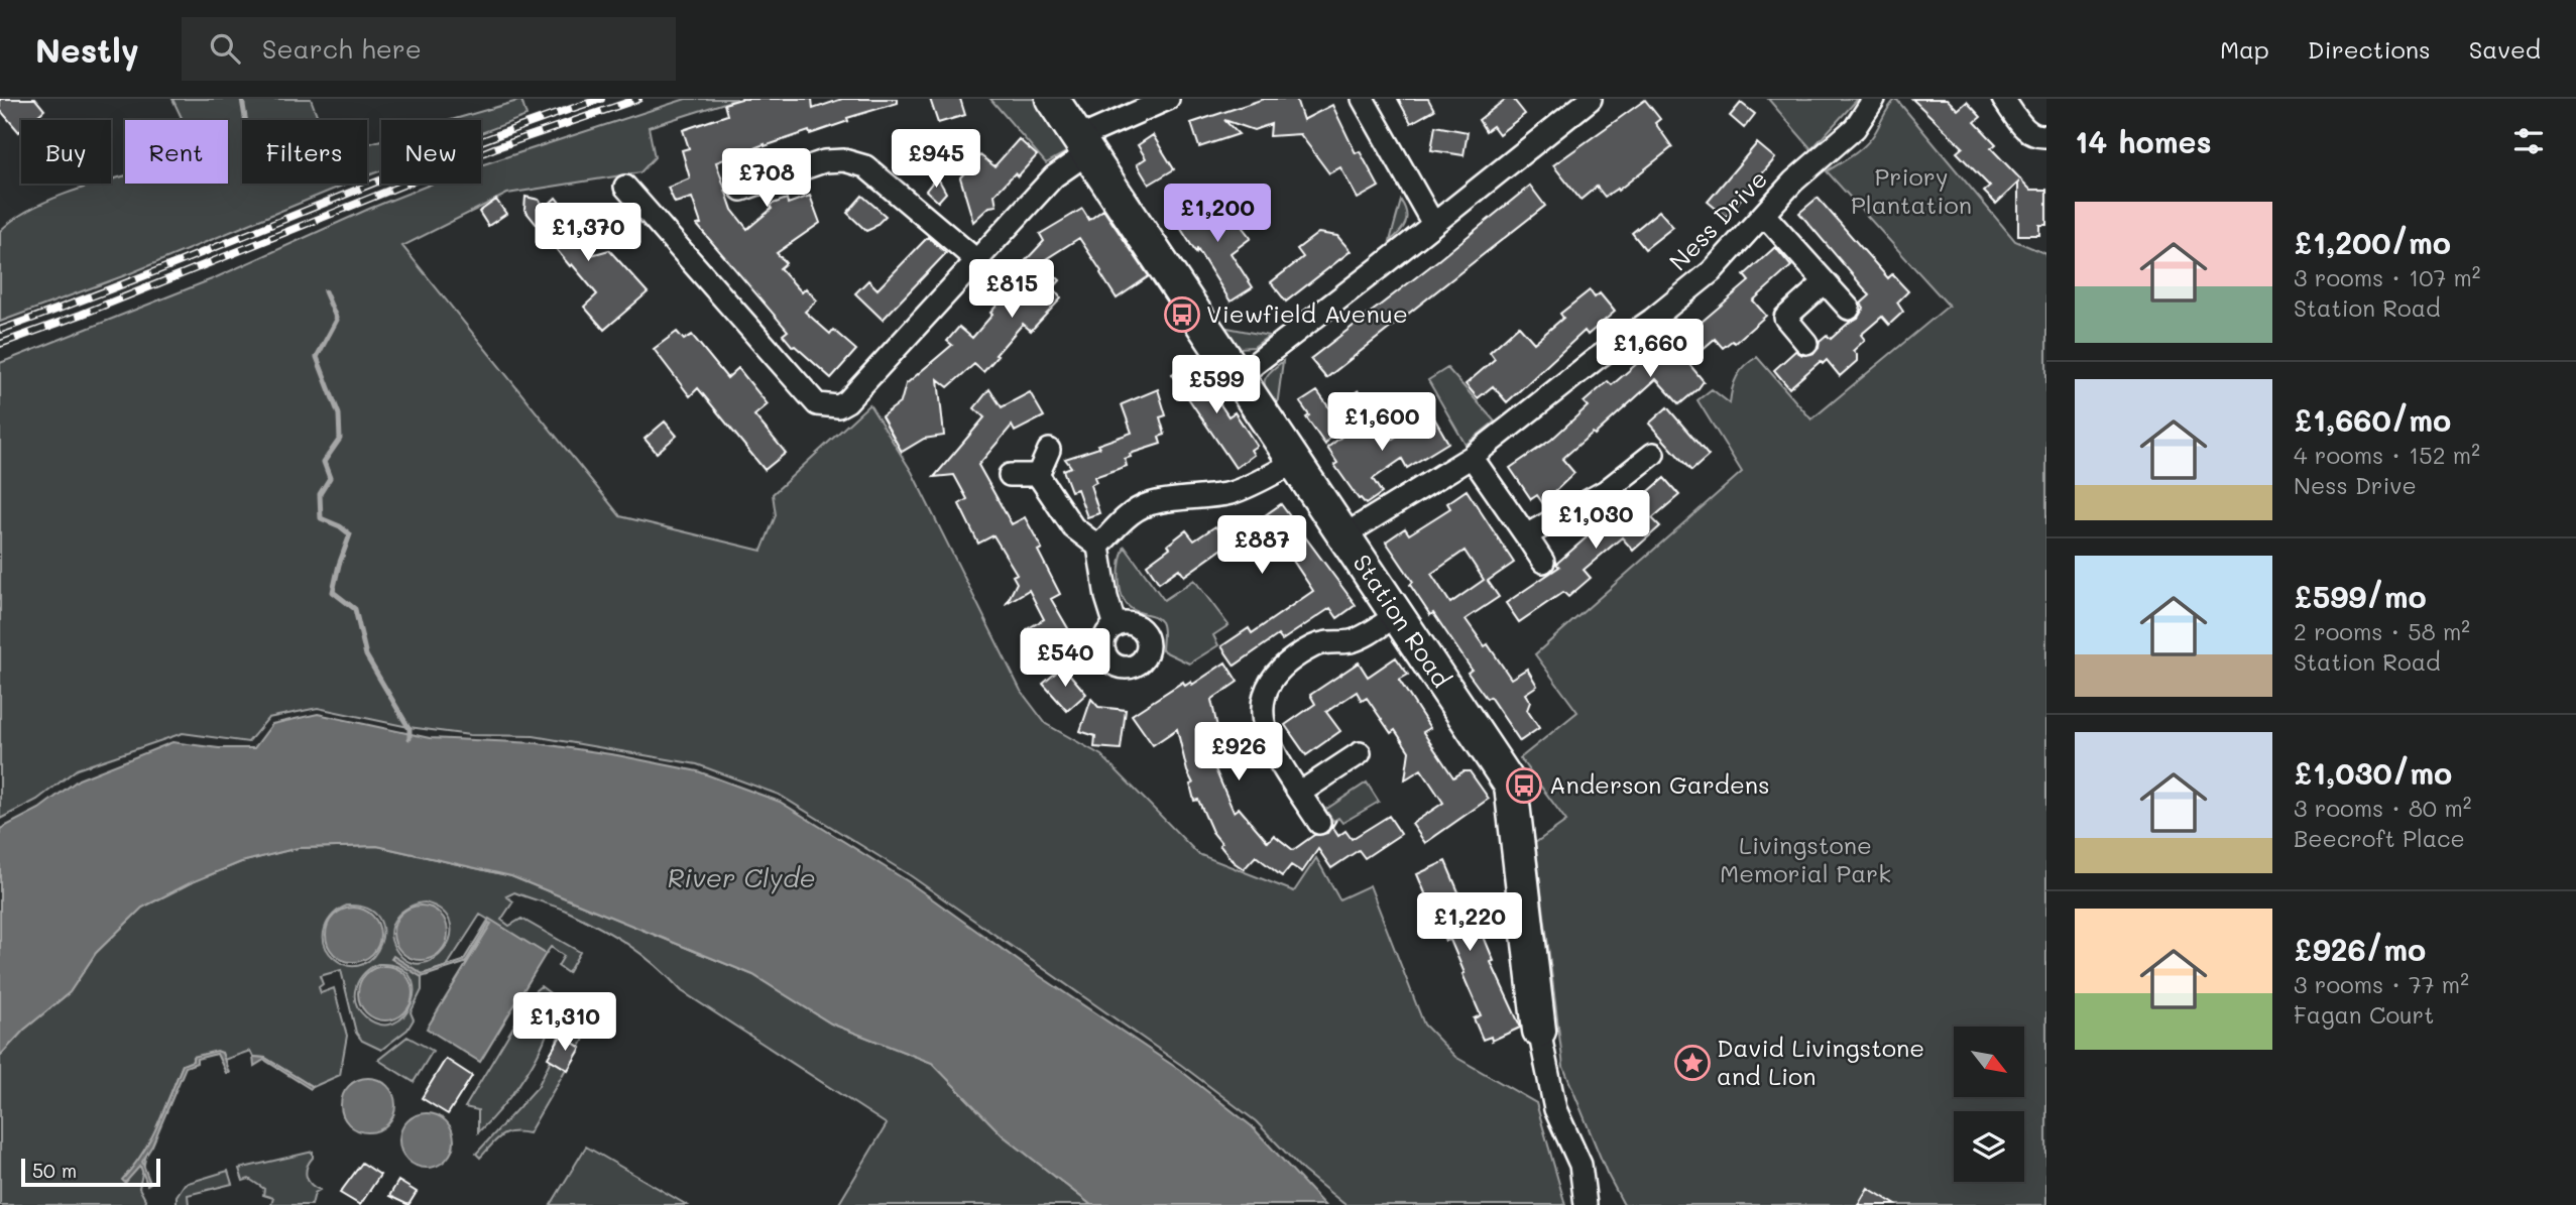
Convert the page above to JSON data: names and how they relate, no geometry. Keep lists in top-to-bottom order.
{
  "streets": {
    "street": ["Ness Drive", "Station Road"]
  },
  "crossings": [
    ["Ness Drive", "Station Road"]
  ],
  "water": ["River Clyde"],
  "parks": ["Priory Plantation", "Livingstone Memorial Park"],
  "places": {
    "bus stop": ["Viewfield Avenue", "Anderson Gardens"],
    "place": ["David Livingstone and Lion"]
  },
  "scale_bar": "50 m",
  "north": "bottom right",
  "page": {
    "header": "Nestly",
    "search": "Search here",
    "nav": ["Map", "Directions", "Saved"],
    "heading": "14 homes",
    "chip": [
      "Buy",
      "Rent",
      "Filters",
      "New"
    ],
    "price": [
      "£945",
      "£708",
      "£1,200",
      "£1,370",
      "£815",
      "£1,660",
      "£599",
      "£1,600",
      "£1,030",
      "£887",
      "£540",
      "£926",
      "£1,220",
      "£1,310"
    ],
    "list": [
      {
        "name": "£1,200/mo",
        "note": "3 rooms · 107 m² · Station Road"
      },
      {
        "name": "£1,660/mo",
        "note": "4 rooms · 152 m² · Ness Drive"
      },
      {
        "name": "£599/mo",
        "note": "2 rooms · 58 m² · Station Road"
      },
      {
        "name": "£1,030/mo",
        "note": "3 rooms · 80 m² · Beecroft Place"
      },
      {
        "name": "£926/mo",
        "note": "3 rooms · 77 m² · Fagan Court"
      }
    ],
    "scale": "50 m"
  }
}
